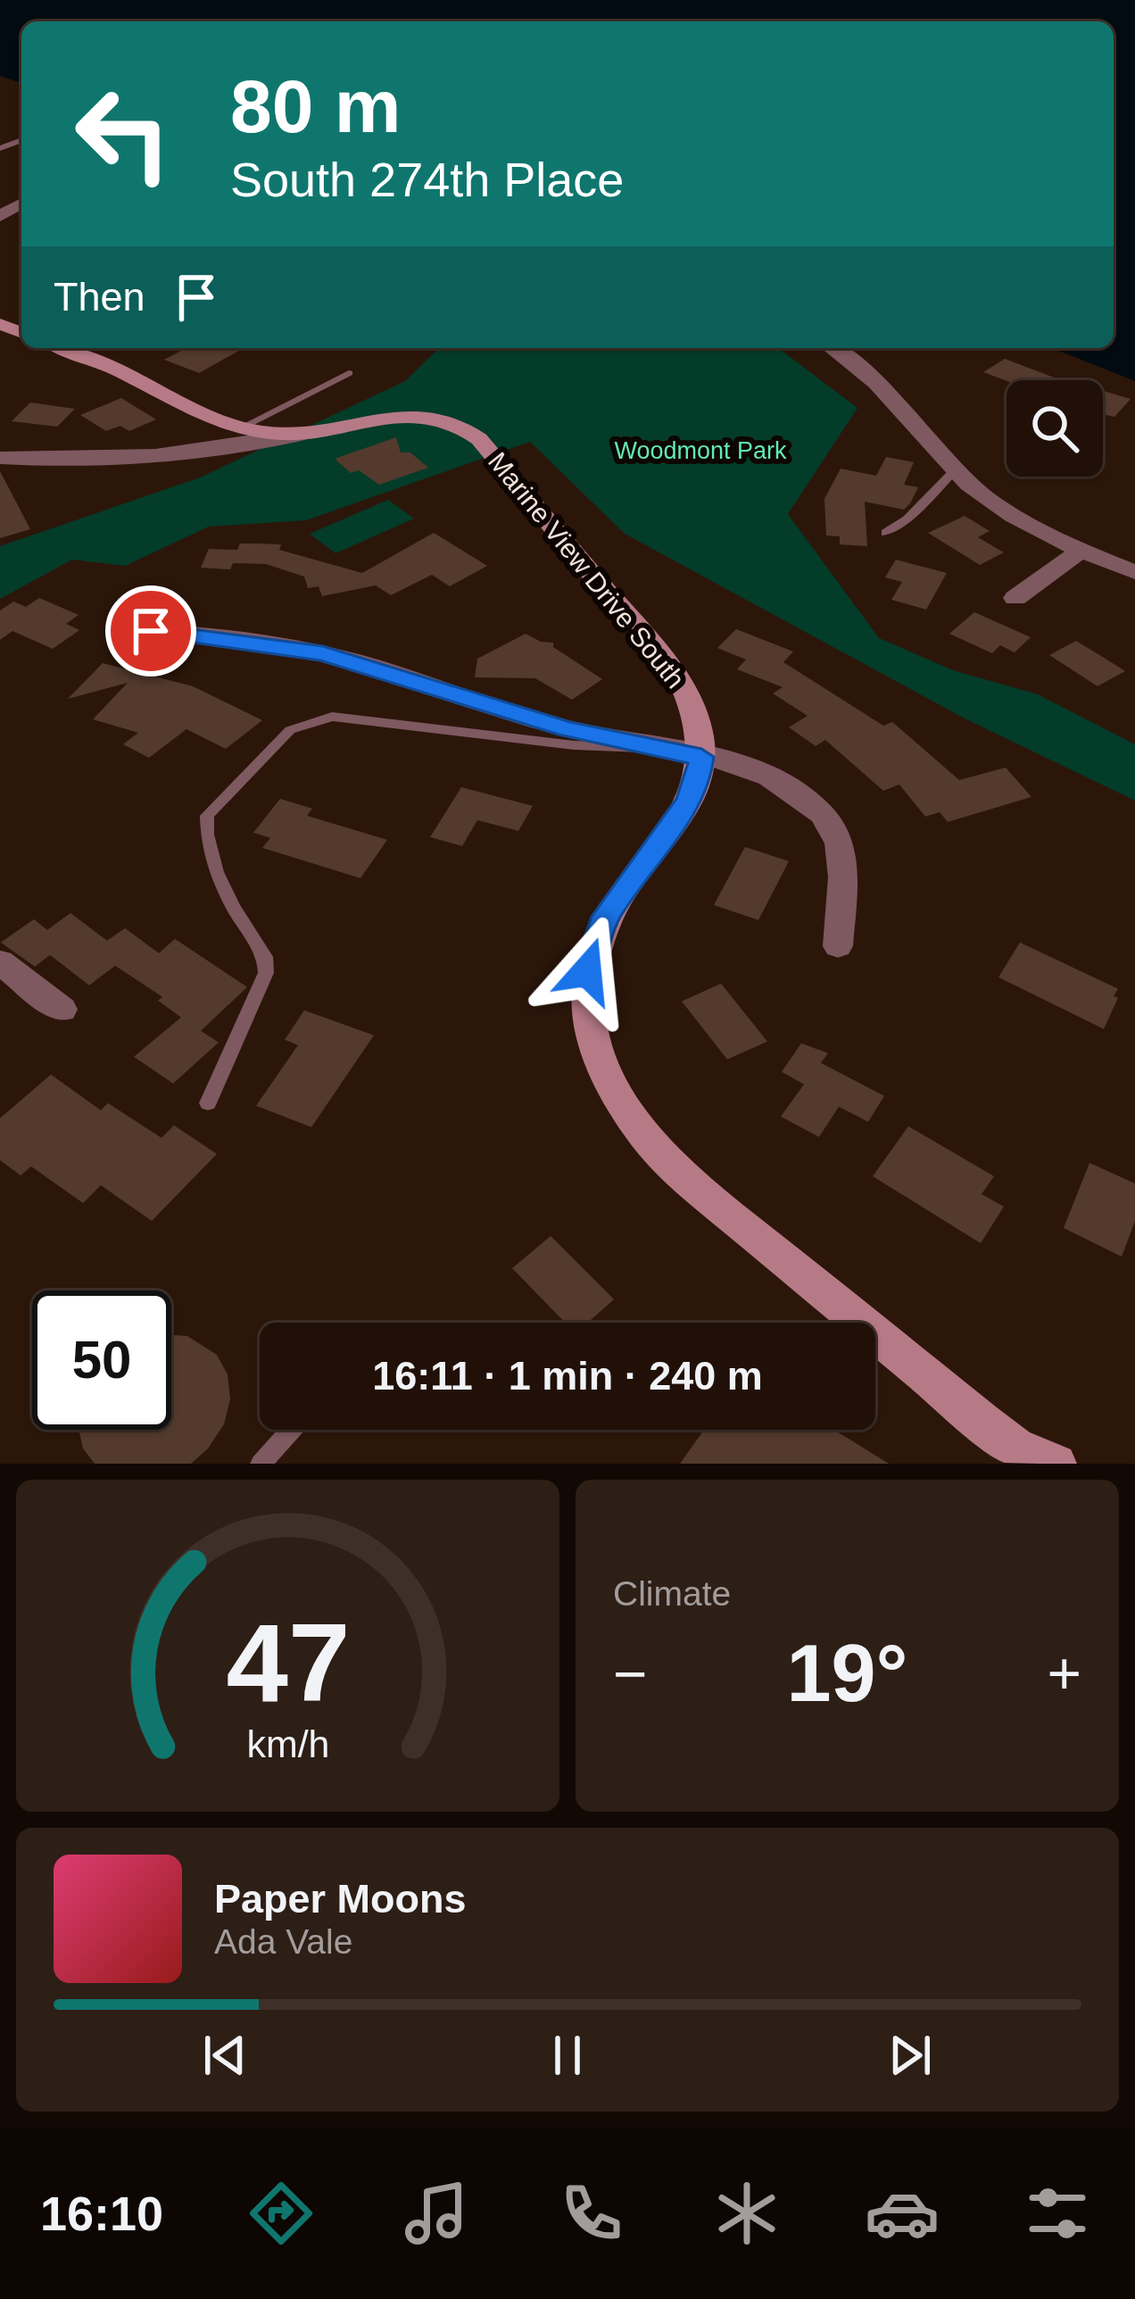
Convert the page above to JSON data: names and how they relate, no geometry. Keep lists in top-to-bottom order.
{
  "streets": {
    "main road": ["Marine View Drive South"]
  },
  "parks": ["Woodmont Park"],
  "page": {
    "turn": ["80 m", "South 274th Place"],
    "then": "Then",
    "limit": "50",
    "trip": "16:11 · 1 min · 240 m",
    "tile": "Climate",
    "heat": ["−", "19°", "+"],
    "song": ["Paper Moons", "Ada Vale"],
    "tabs": "16:10",
    "gauge": ["47", "km/h"]
  }
}
